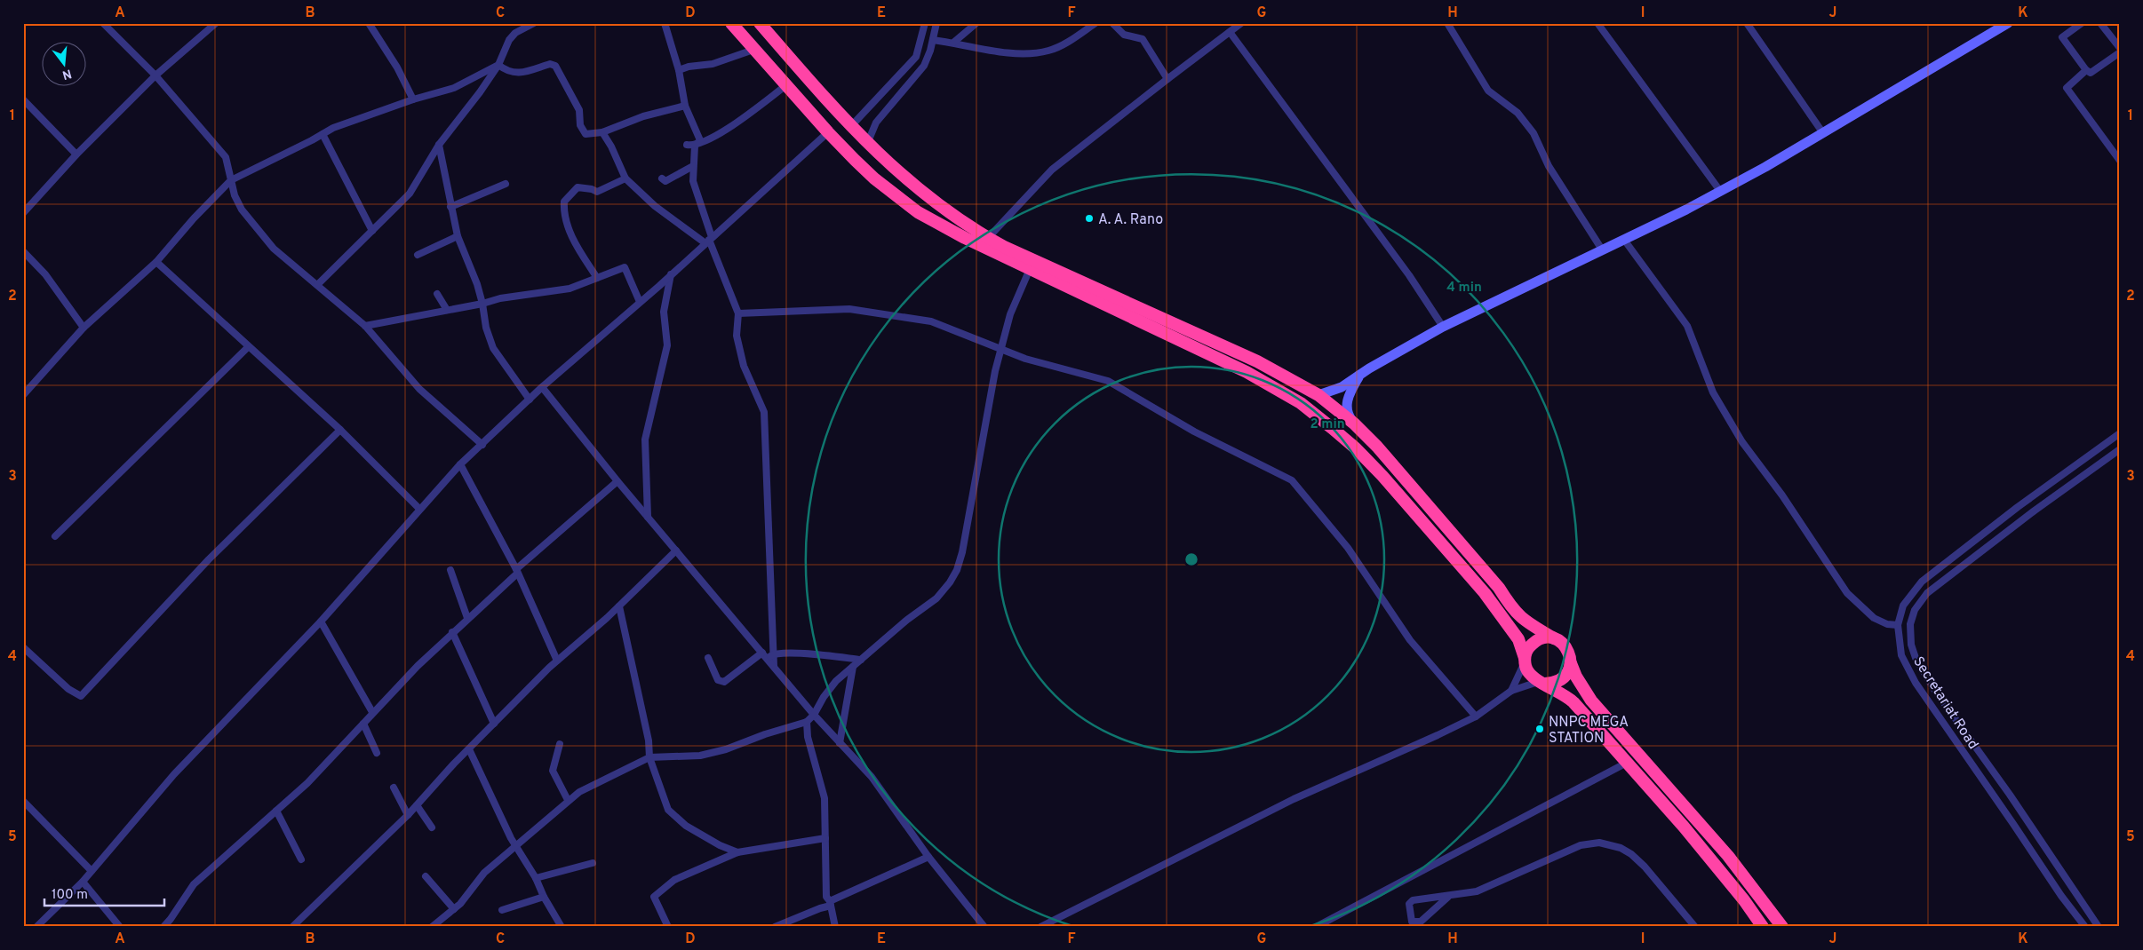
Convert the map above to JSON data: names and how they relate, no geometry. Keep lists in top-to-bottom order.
{
  "streets": {
    "street": ["Secretariat Road"]
  },
  "places": ["A. A. Rano", "NNPC MEGA STATION"],
  "scale_bar": "100 m",
  "north": "bottom",
  "grid": {
    "columns": [
      "A",
      "B",
      "C",
      "D",
      "E",
      "F",
      "G",
      "H",
      "I",
      "J",
      "K"
    ],
    "rows": [
      "1",
      "2",
      "3",
      "4",
      "5"
    ]
  },
  "rings": ["4 min", "2 min"]
}
